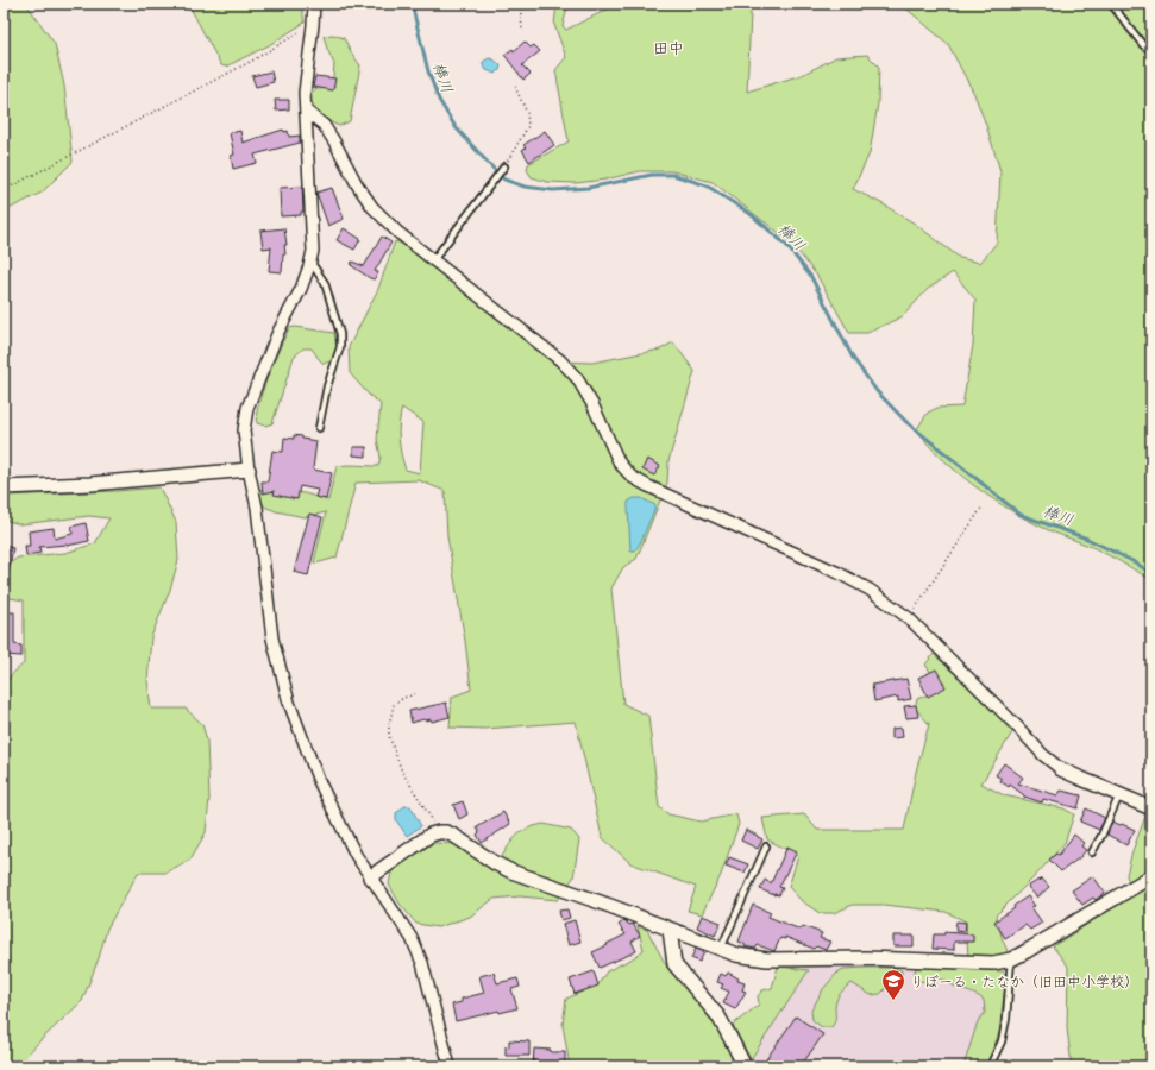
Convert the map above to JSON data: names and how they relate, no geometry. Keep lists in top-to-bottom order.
{
  "districts": ["田中"],
  "water": ["棒川"],
  "places": {
    "school or university": ["りぼーる・たなか（旧田中小学校）"]
  }
}
